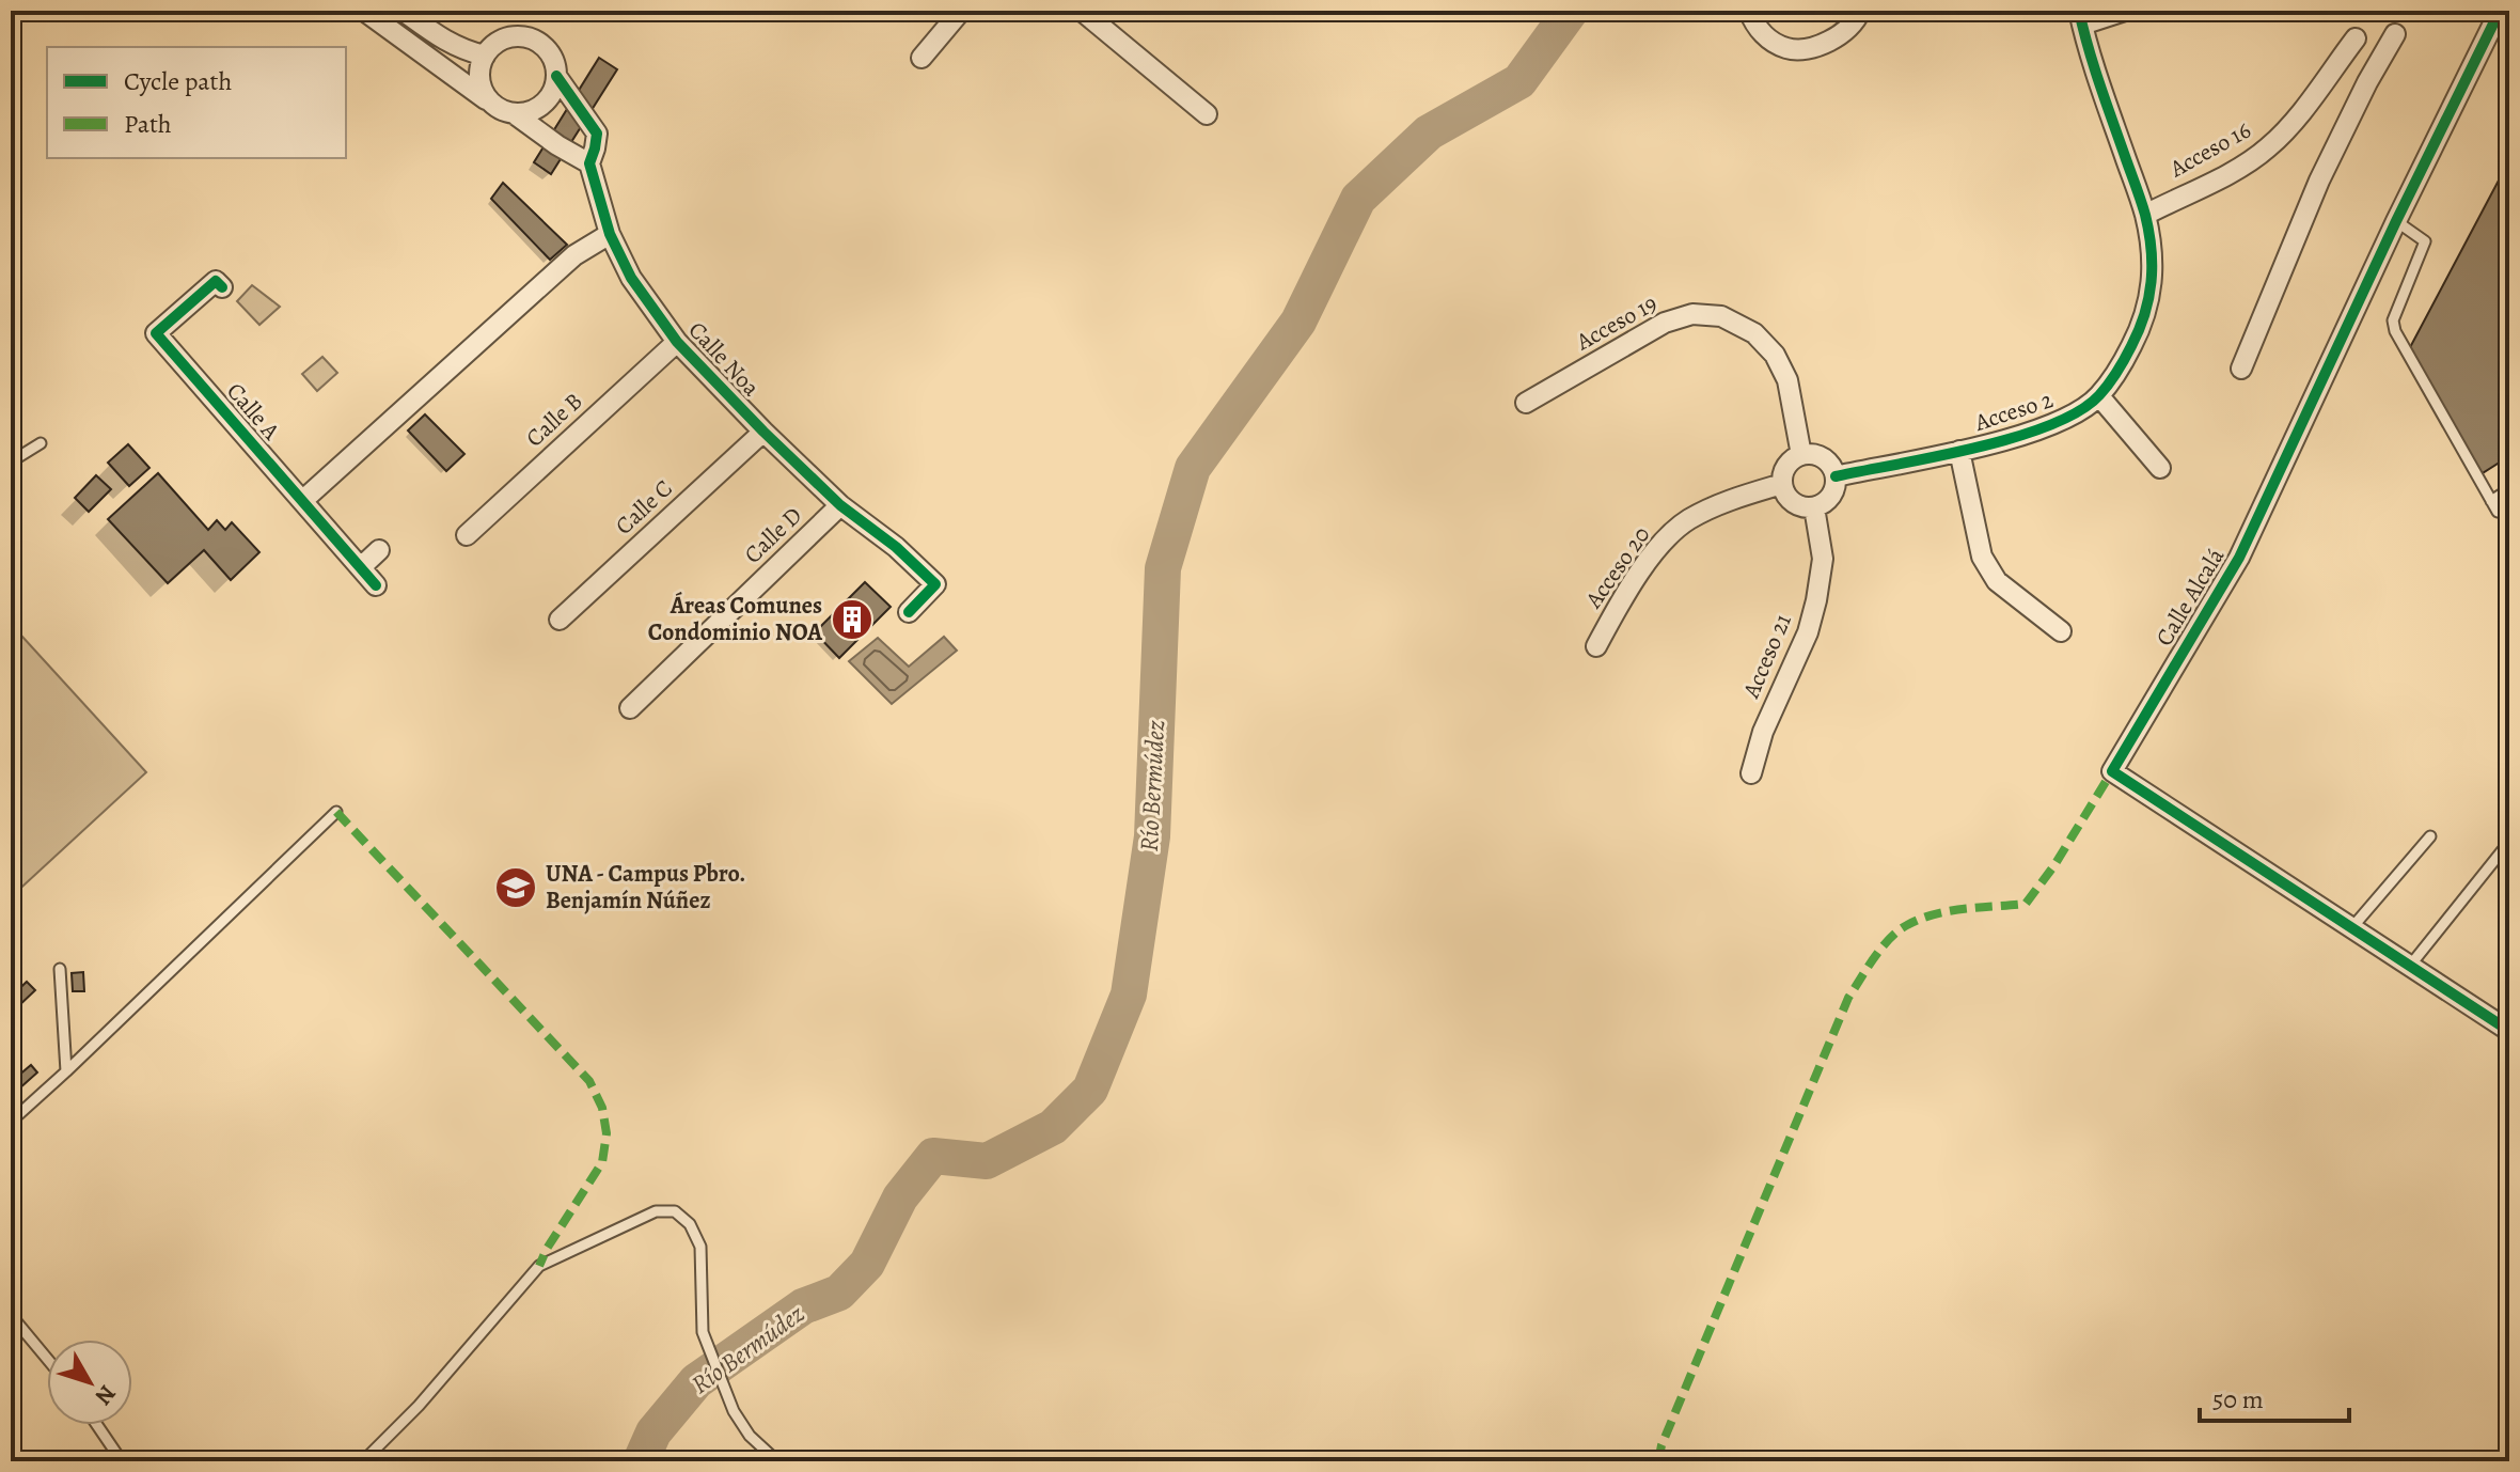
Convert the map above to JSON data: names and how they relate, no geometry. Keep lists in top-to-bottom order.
{
  "streets": {
    "street": [
      "Acceso 16",
      "Acceso 19",
      "Calle Noa",
      "Calle A",
      "Acceso 2",
      "Calle B",
      "Calle C",
      "Calle D",
      "Acceso 20",
      "Calle Alcalá",
      "Acceso 21"
    ]
  },
  "crossings": [
    ["Acceso 16", "Acceso 2"],
    ["Acceso 19", "Acceso 2"],
    ["Acceso 19", "Acceso 20"],
    ["Acceso 19", "Acceso 21"],
    ["Calle Noa", "Calle B"],
    ["Calle Noa", "Calle C"],
    ["Calle Noa", "Calle D"],
    ["Acceso 2", "Acceso 20"],
    ["Acceso 2", "Acceso 21"],
    ["Acceso 20", "Acceso 21"]
  ],
  "water": ["Río Bermúdez"],
  "places": {
    "building": ["Áreas Comunes Condominio NOA"],
    "school or university": ["UNA - Campus Pbro. Benjamín Núñez"]
  },
  "legend": ["Cycle path", "Path"],
  "scale_bar": "50 m",
  "north": "bottom right"
}
